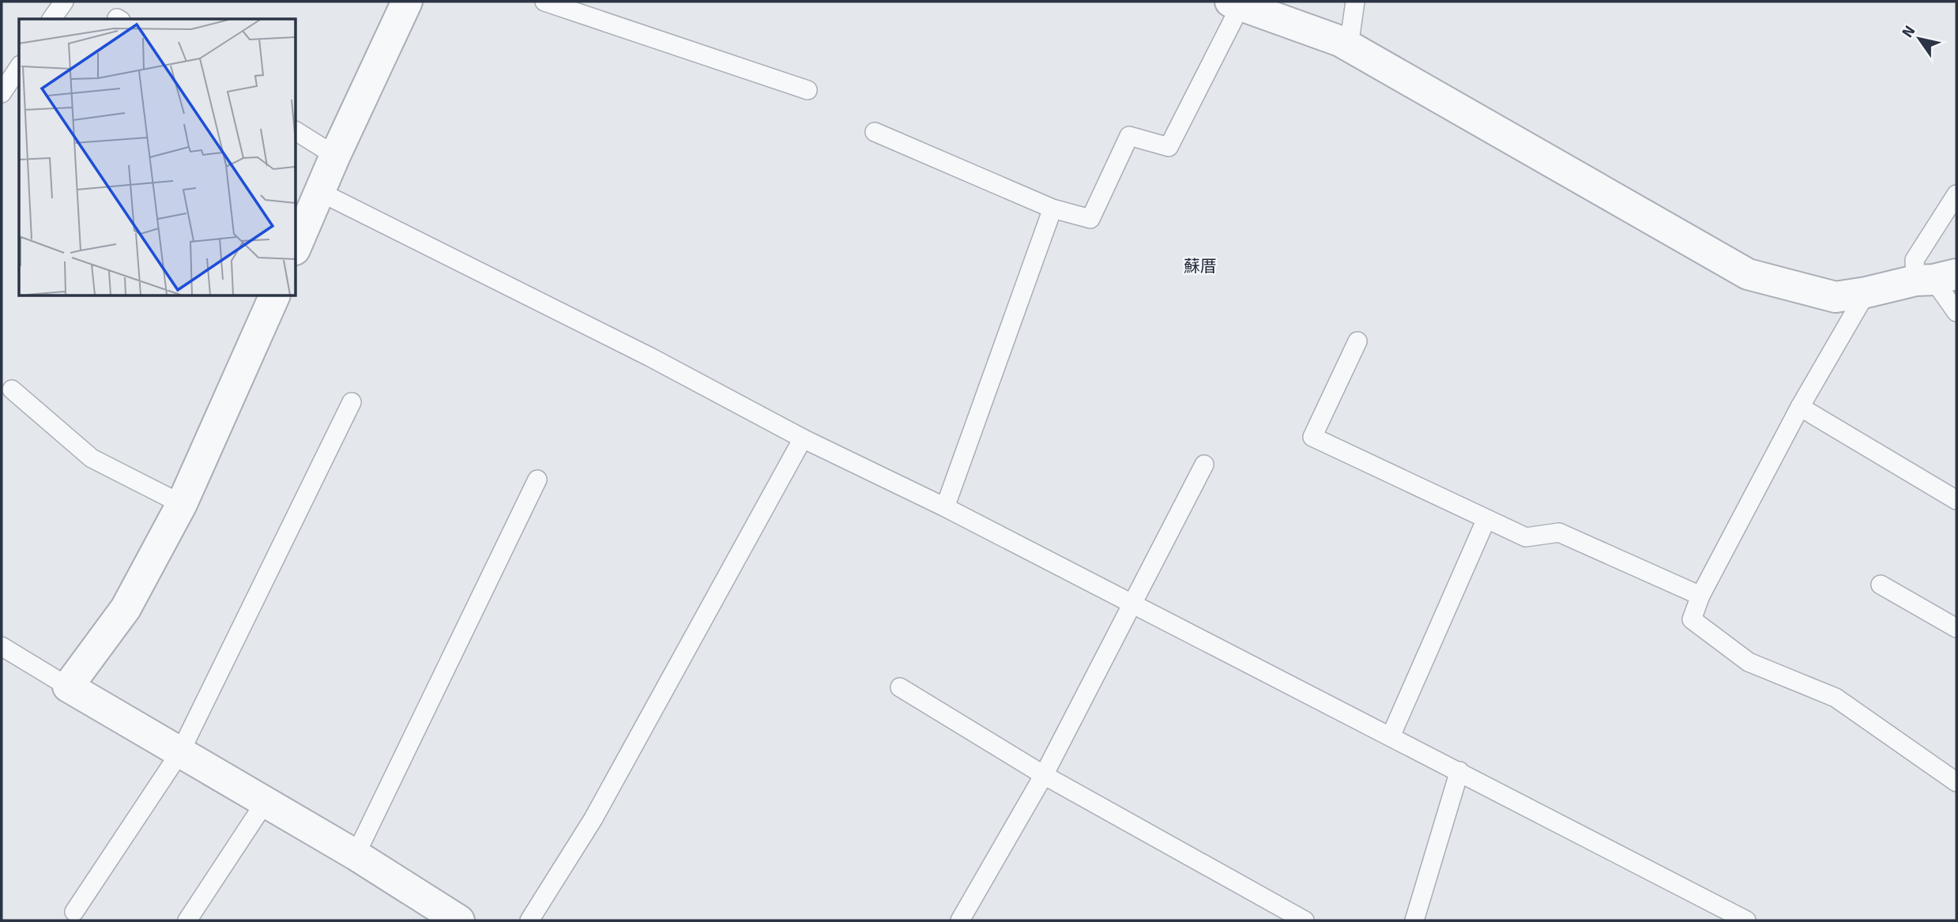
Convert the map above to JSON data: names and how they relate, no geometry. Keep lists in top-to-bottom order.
{
  "districts": ["蘇厝"],
  "north": "top left"
}
